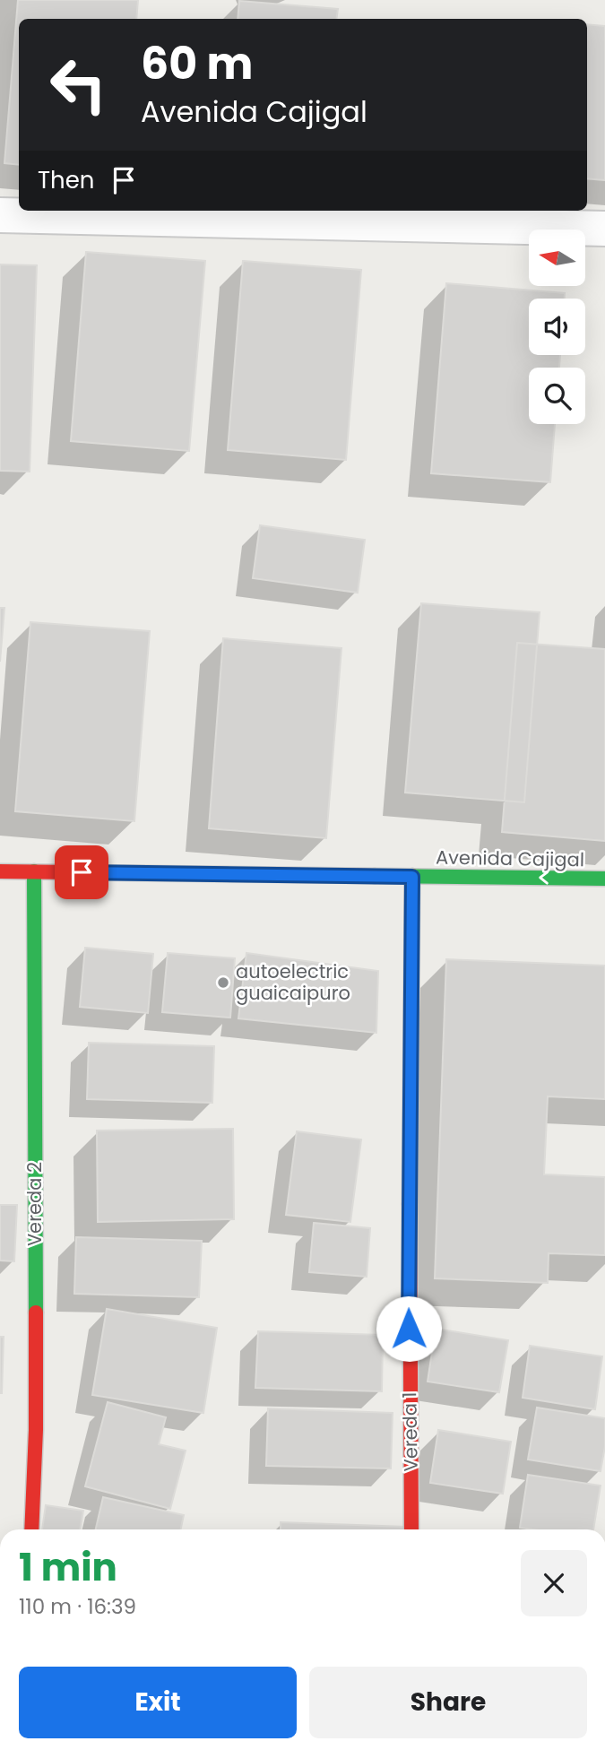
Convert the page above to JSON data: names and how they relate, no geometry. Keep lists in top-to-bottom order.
{
  "streets": {
    "street": ["Avenida Cajigal", "Vereda 2", "Vereda 1"]
  },
  "crossings": [
    ["Avenida Cajigal", "Vereda 2"],
    ["Avenida Cajigal", "Vereda 1"]
  ],
  "places": ["autoelectric guaicaipuro"],
  "north": "left",
  "page": {
    "turn": ["60 m", "Avenida Cajigal"],
    "then": "Then",
    "heading": ["1 min", "110 m · 16:39"],
    "buttons": ["Exit", "Share"]
  }
}
